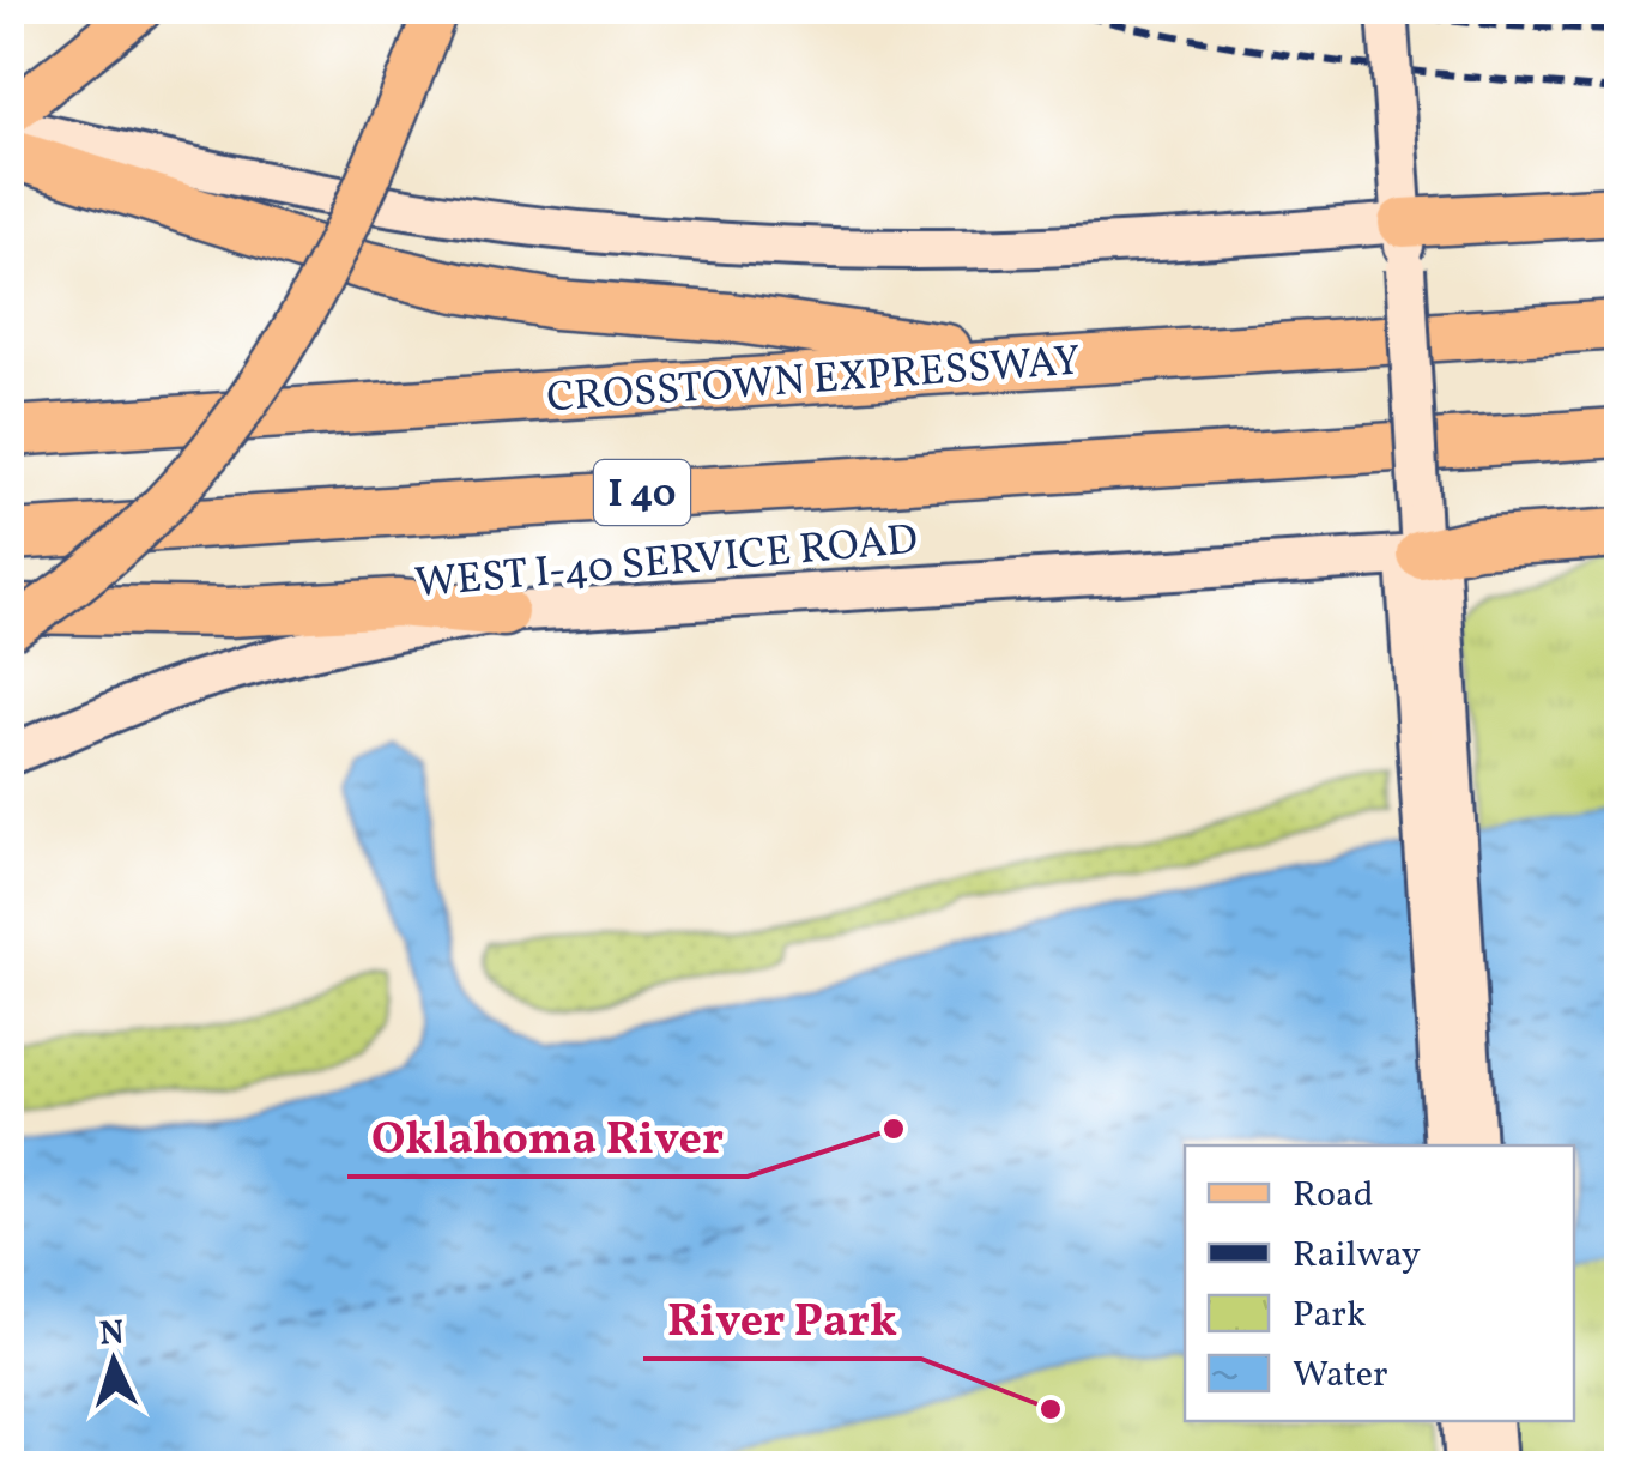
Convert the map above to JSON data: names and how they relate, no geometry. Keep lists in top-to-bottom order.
{
  "streets": {
    "highway": ["CROSSTOWN EXPRESSWAY", "I 40"],
    "main road": ["WEST I-40 SERVICE ROAD"]
  },
  "places": ["Oklahoma River", "River Park"],
  "legend": [
    "Road",
    "Railway",
    "Park",
    "Water"
  ],
  "north": "top"
}
